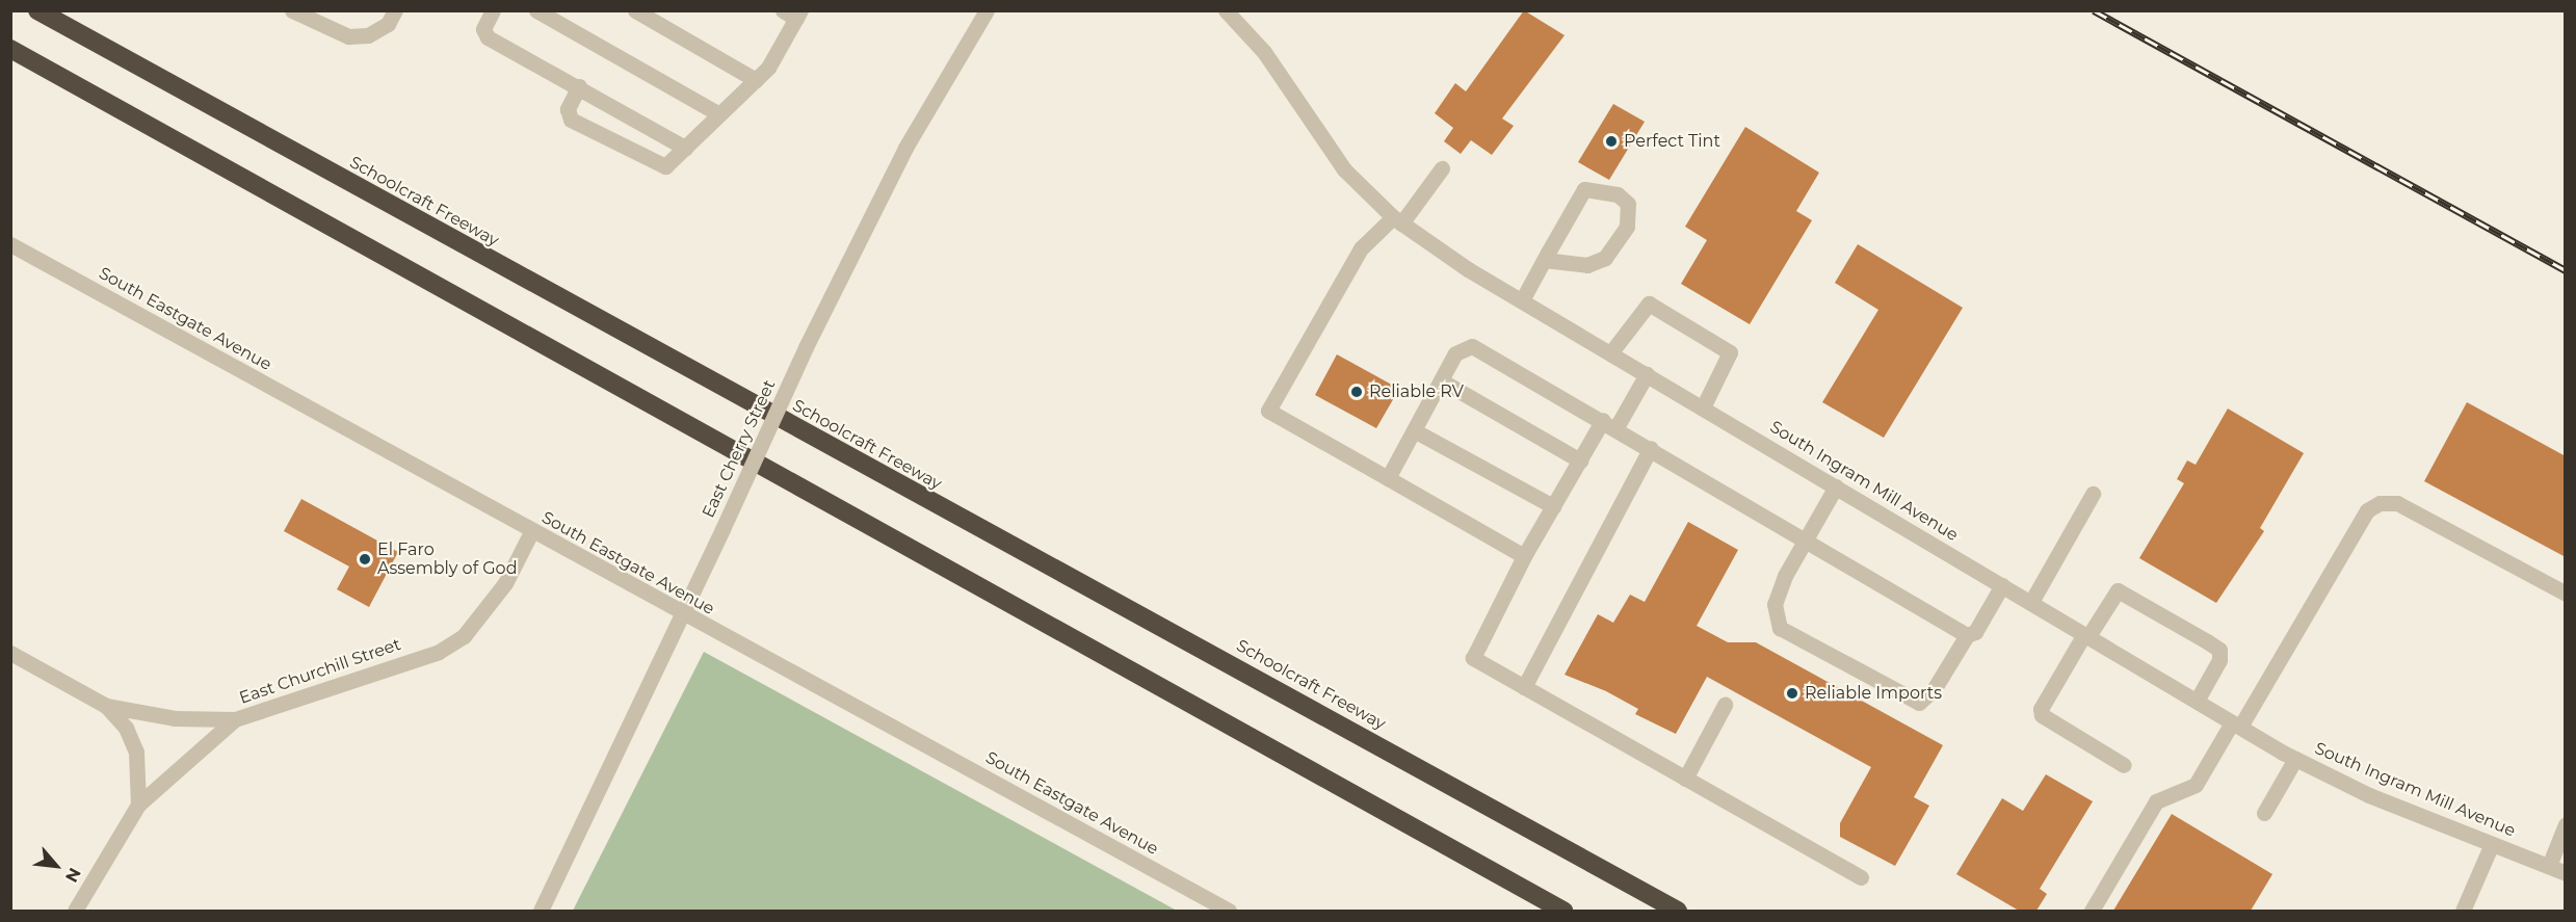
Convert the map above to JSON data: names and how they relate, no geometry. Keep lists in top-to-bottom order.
{
  "streets": {
    "highway": ["Schoolcraft Freeway"],
    "street": [
      "South Eastgate Avenue",
      "East Cherry Street",
      "South Ingram Mill Avenue",
      "East Churchill Street"
    ]
  },
  "crossings": [
    ["South Eastgate Avenue", "East Cherry Street"],
    ["South Eastgate Avenue", "East Churchill Street"]
  ],
  "places": [
    "Perfect Tint",
    "Reliable RV",
    "El Faro Assembly of God",
    "Reliable Imports"
  ],
  "north": "bottom right"
}
